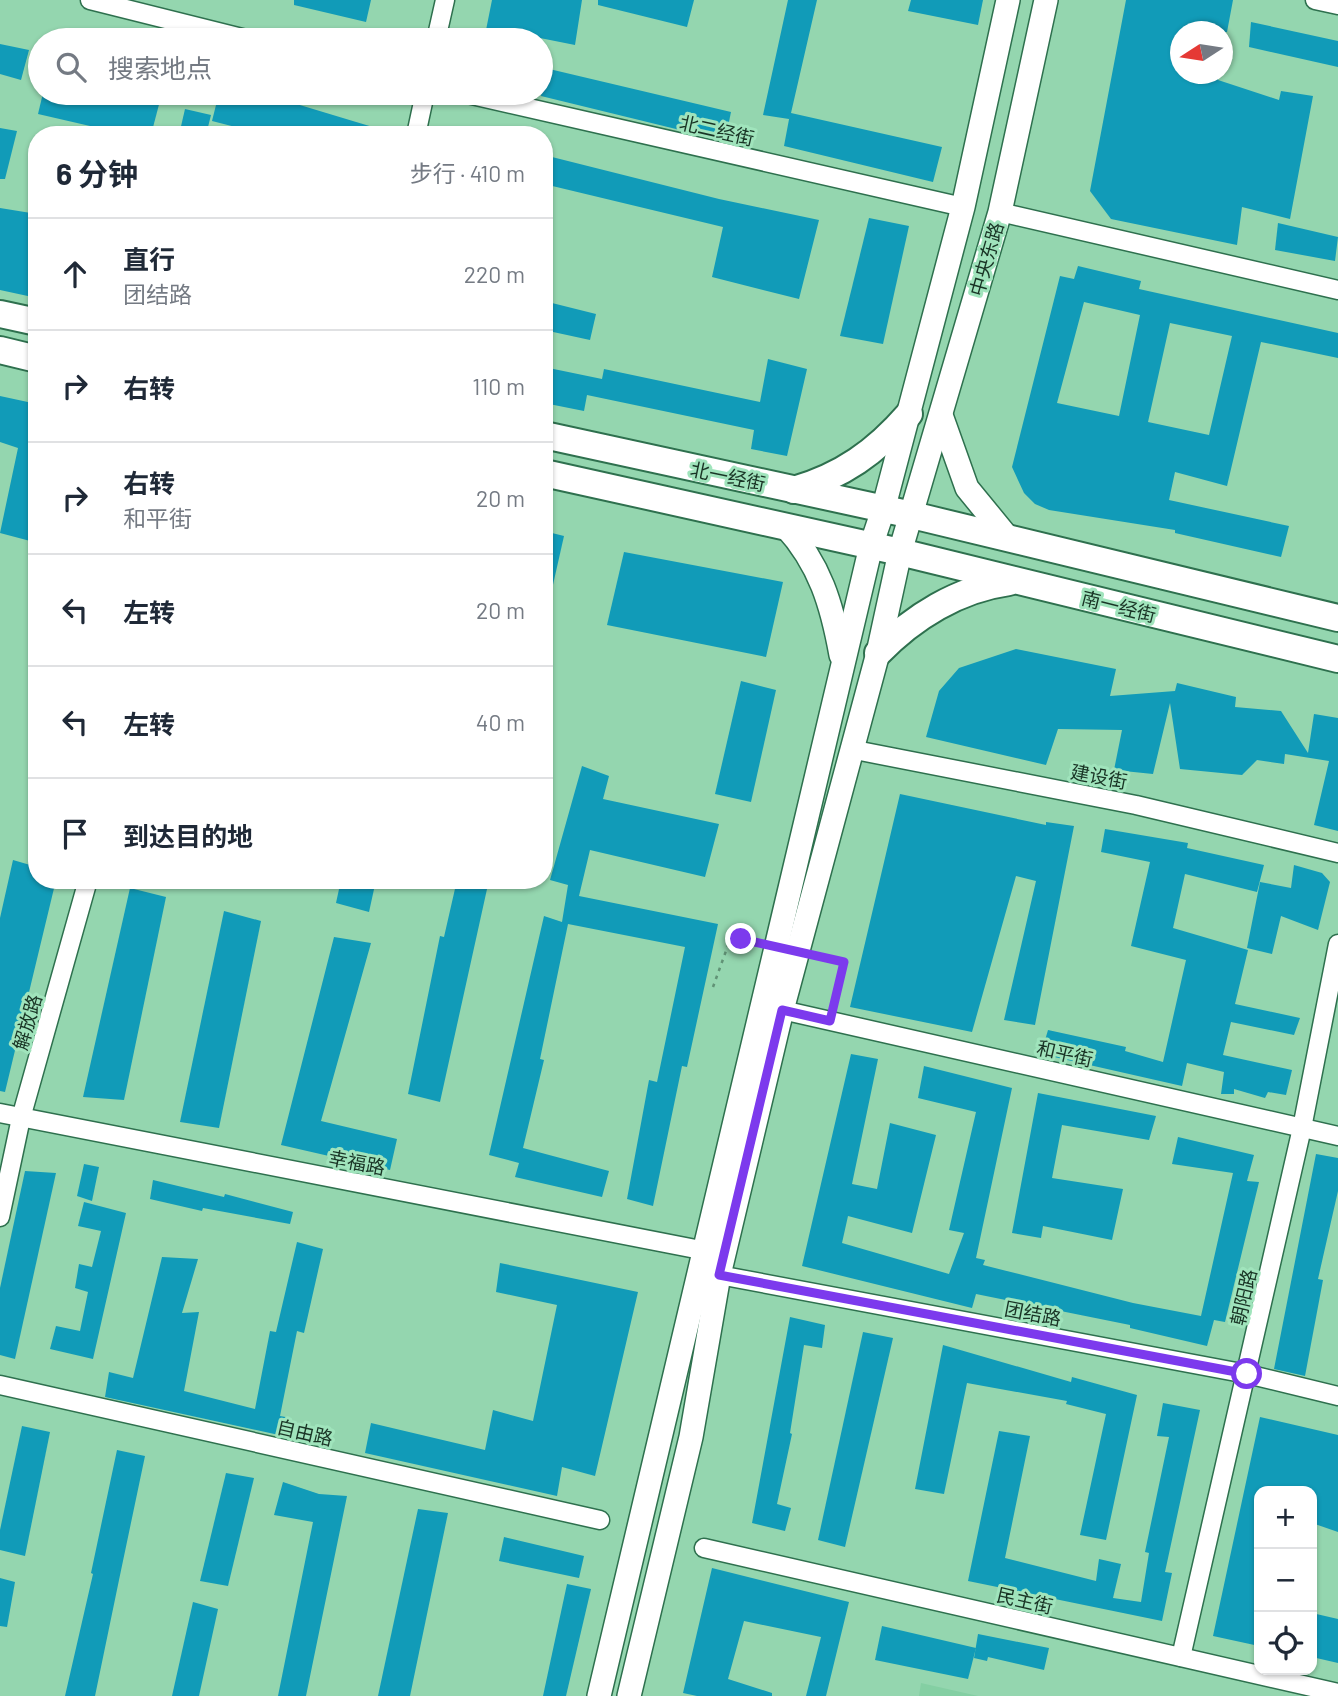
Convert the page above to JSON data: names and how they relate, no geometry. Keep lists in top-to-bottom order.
{
  "streets": {
    "highway": ["北一经街", "南一经街"],
    "main road": ["中央东路"],
    "street": [
      "北二经街",
      "建设街",
      "解放路",
      "和平街",
      "幸福路",
      "朝阳路",
      "团结路",
      "自由路",
      "民主街"
    ]
  },
  "crossings": [
    ["北二经街", "中央东路"],
    ["中央东路", "北一经街"],
    ["中央东路", "南一经街"],
    ["中央东路", "建设街"],
    ["中央东路", "和平街"],
    ["中央东路", "幸福路"],
    ["中央东路", "团结路"],
    ["北一经街", "南一经街"],
    ["解放路", "幸福路"],
    ["和平街", "朝阳路"],
    ["朝阳路", "团结路"],
    ["朝阳路", "民主街"]
  ],
  "north": "left",
  "page": {
    "search": "搜索地点",
    "heading": ["6 分钟", "步行 · 410 m"],
    "list": [
      ["直行", "团结路", "220 m"],
      ["右转", "110 m"],
      ["右转", "和平街", "20 m"],
      ["左转", "20 m"],
      ["左转", "40 m"],
      "到达目的地"
    ],
    "map_buttons": ["+", "−"]
  }
}
